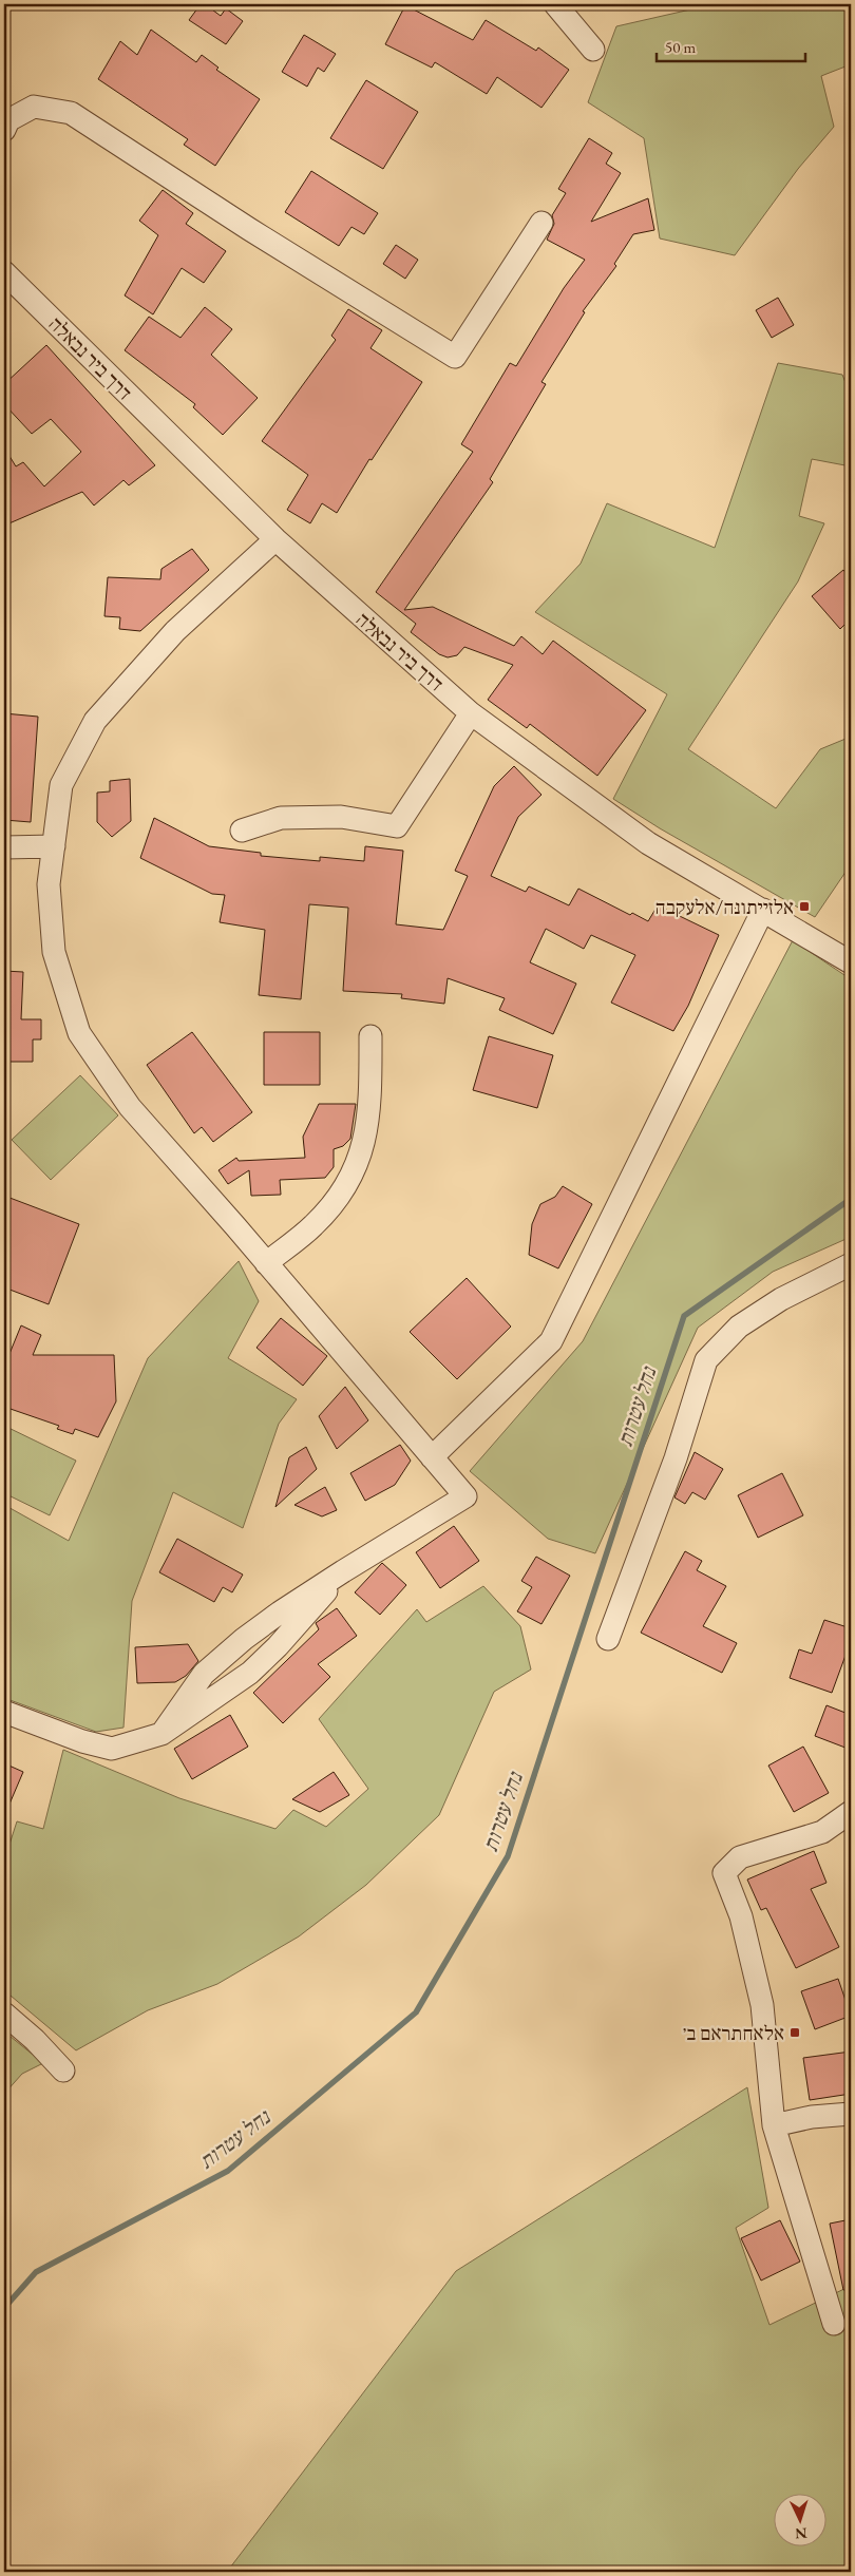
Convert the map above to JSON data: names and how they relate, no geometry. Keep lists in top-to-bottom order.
{
  "streets": {
    "street": ["דרך ביר נבאלה"]
  },
  "water": ["נחל עטרות"],
  "places": {
    "transit": ["אלזייתונה/אלעקבה", "אלאחתראם ב׳"]
  },
  "scale_bar": "50 m",
  "north": "bottom"
}
